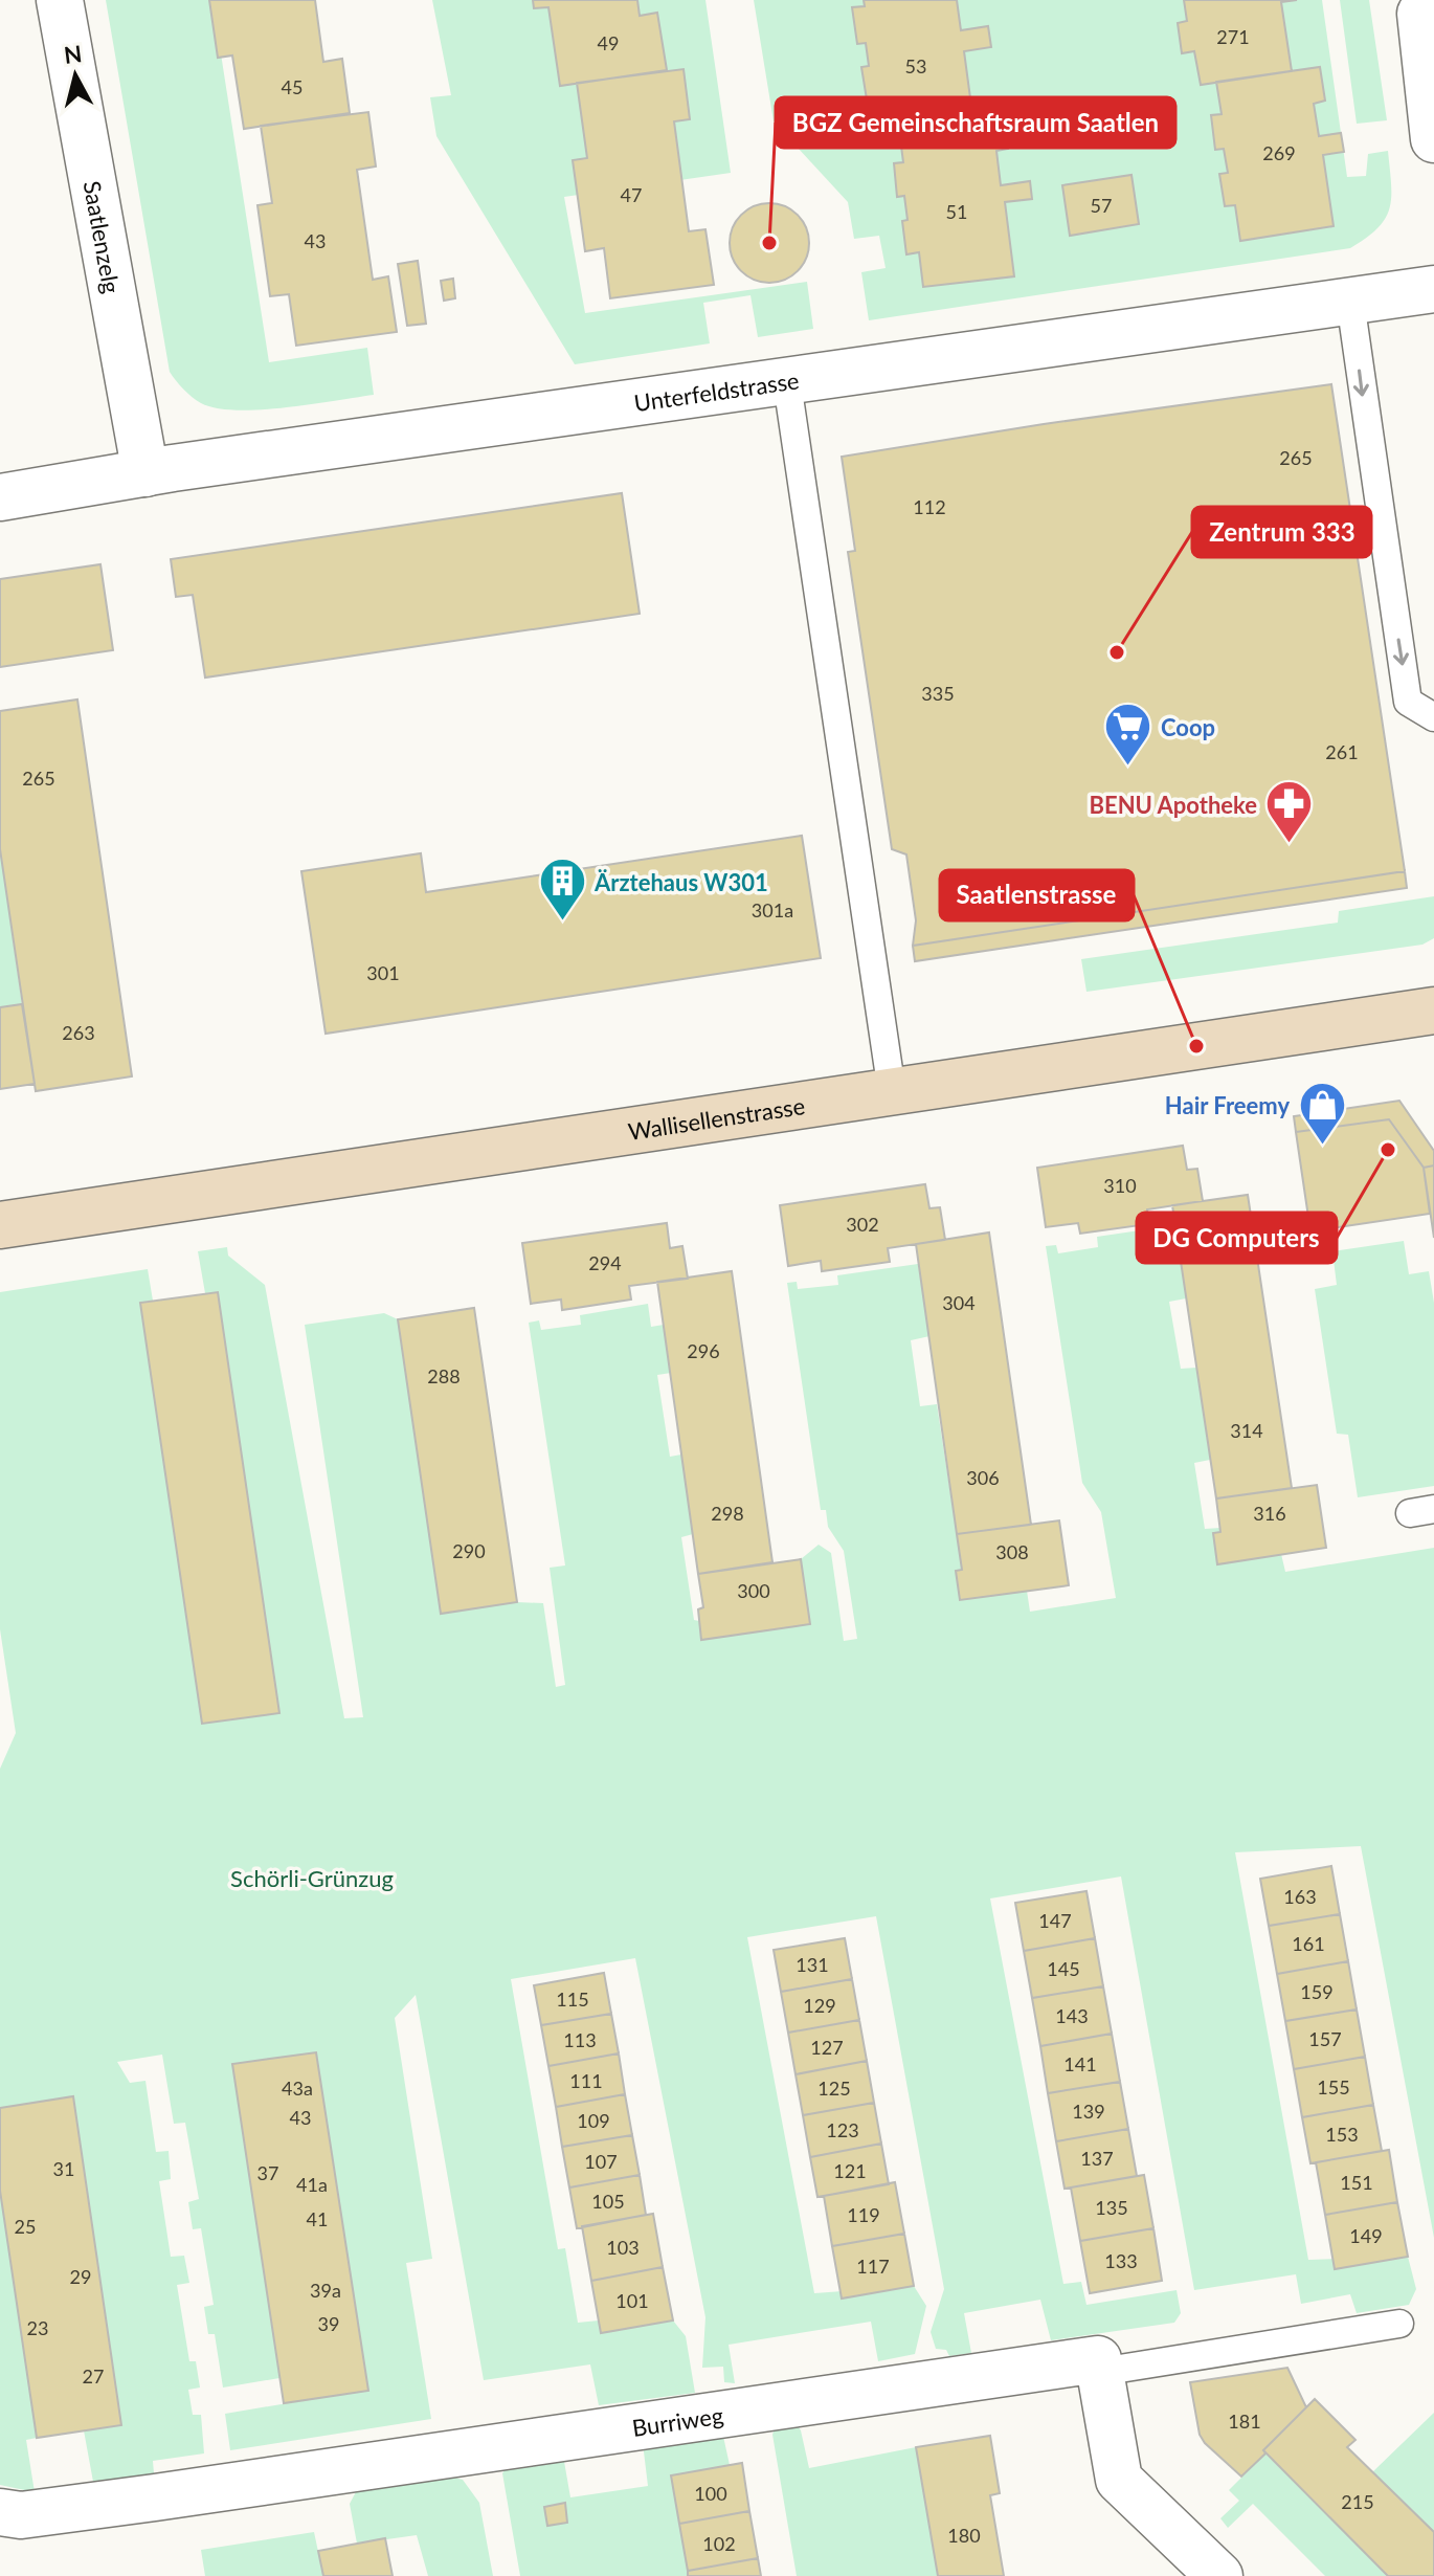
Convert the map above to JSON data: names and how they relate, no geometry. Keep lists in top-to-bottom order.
{
  "streets": {
    "street": [
      "Saatlenzelg",
      "Unterfeldstrasse",
      "Wallisellenstrasse",
      "Burriweg"
    ]
  },
  "crossings": [
    ["Saatlenzelg", "Unterfeldstrasse"]
  ],
  "parks": ["Schörli-Grünzug"],
  "places": {
    "other": [
      "BGZ Gemeinschaftsraum Saatlen",
      "Zentrum 333",
      "Saatlenstrasse",
      "DG Computers"
    ],
    "supermarket": ["Coop"],
    "pharmacy": ["BENU Apotheke"],
    "building": ["Ärztehaus W301"],
    "shop": ["Hair Freemy"]
  },
  "house_numbers": [
    "271",
    "49",
    "53",
    "45",
    "269",
    "47",
    "57",
    "51",
    "43",
    "265",
    "112",
    "335",
    "261",
    "265",
    "301a",
    "301",
    "263",
    "310",
    "302",
    "294",
    "304",
    "296",
    "288",
    "314",
    "306",
    "298",
    "316",
    "290",
    "308",
    "300",
    "163",
    "147",
    "161",
    "131",
    "145",
    "159",
    "115",
    "129",
    "143",
    "157",
    "113",
    "127",
    "141",
    "111",
    "155",
    "43a",
    "125",
    "139",
    "43",
    "109",
    "123",
    "153",
    "137",
    "107",
    "31",
    "121",
    "37",
    "151",
    "41a",
    "105",
    "135",
    "119",
    "41",
    "25",
    "149",
    "103",
    "133",
    "117",
    "29",
    "39a",
    "101",
    "39",
    "23",
    "27",
    "181",
    "100",
    "215",
    "180",
    "102"
  ],
  "north": "top"
}
